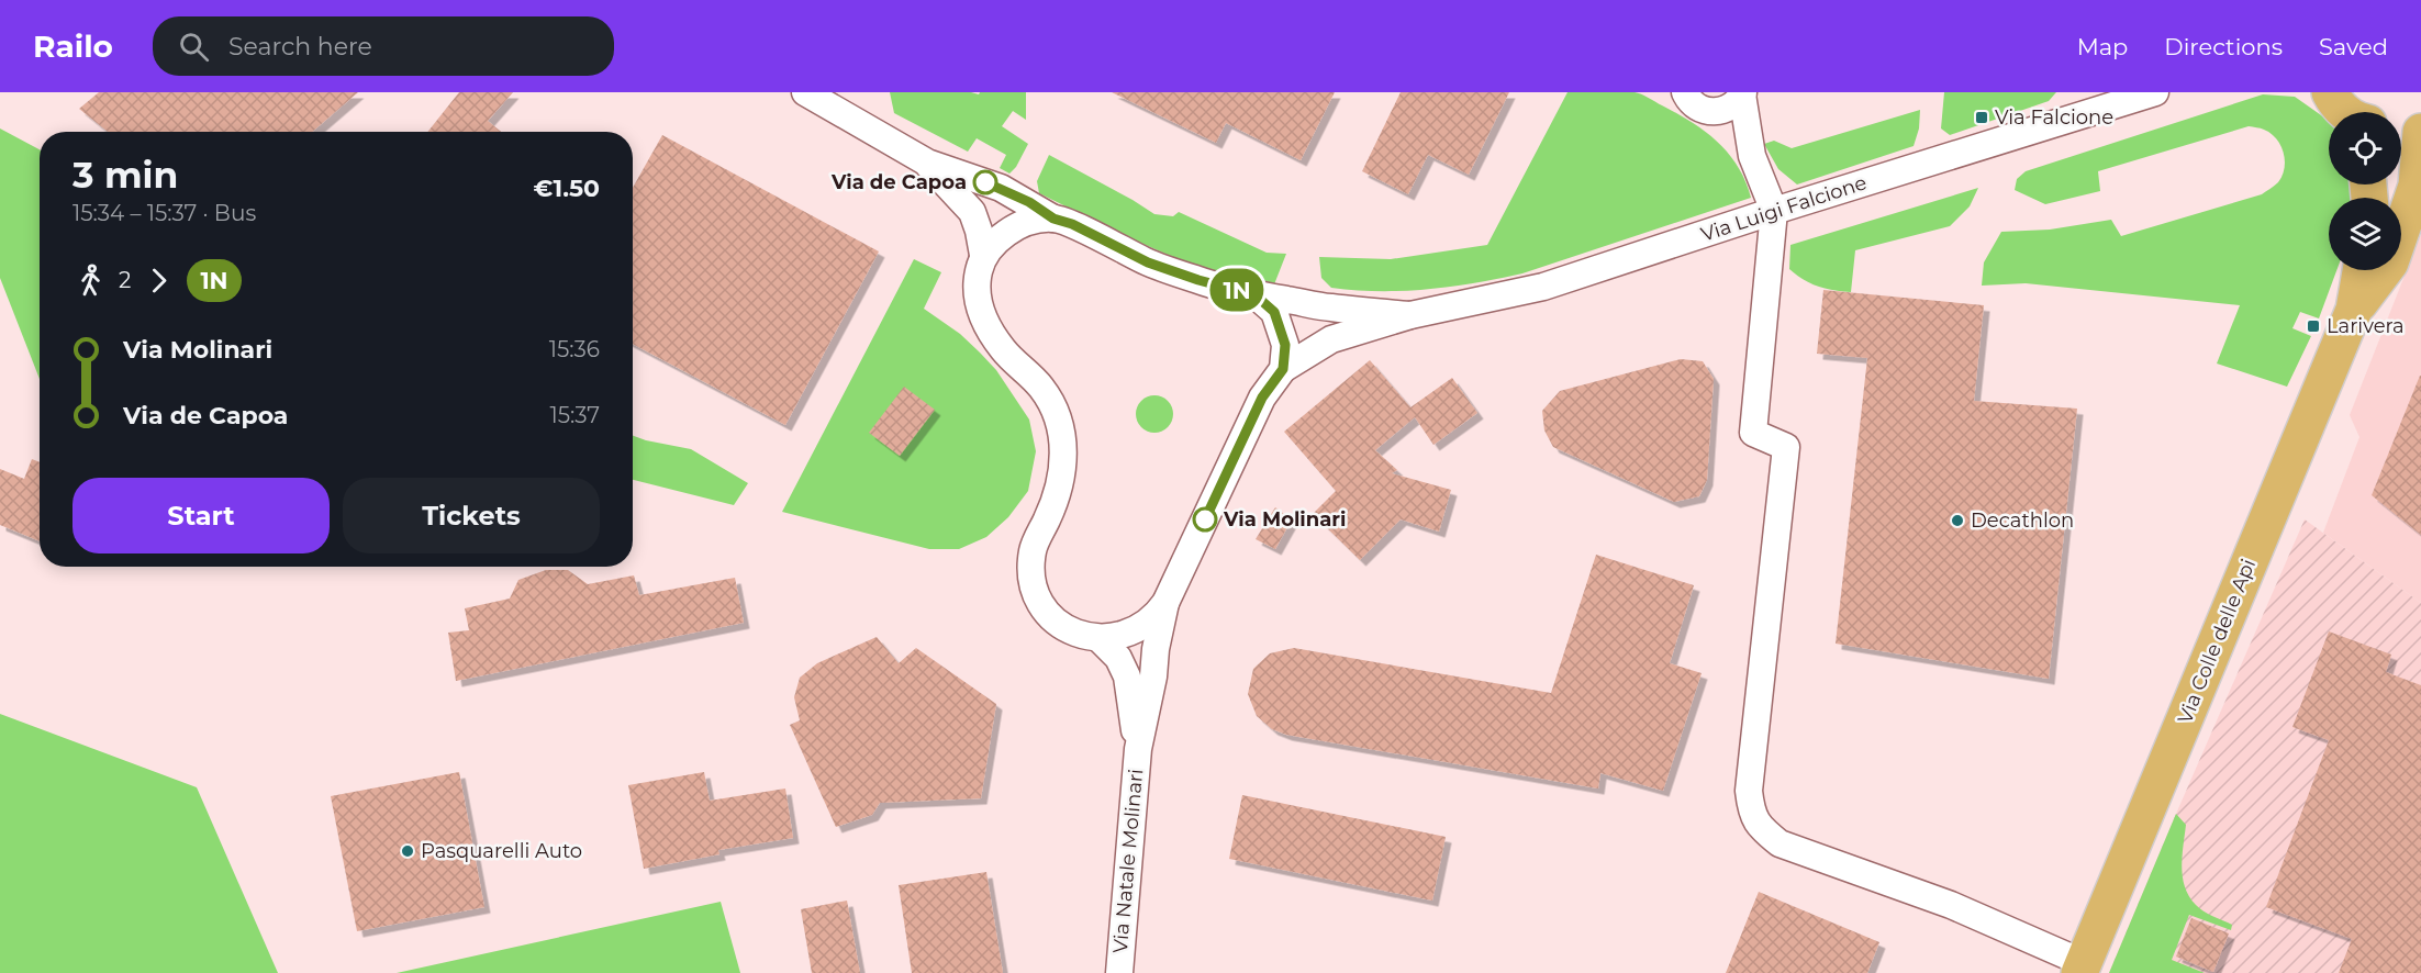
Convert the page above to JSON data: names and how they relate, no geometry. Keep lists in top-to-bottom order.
{
  "streets": {
    "main road": ["Via Colle delle Api"],
    "street": ["Via Luigi Falcione", "Via Natale Molinari"]
  },
  "places": {
    "transit": ["Via Falcione", "Larivera"],
    "other": [
      "Via de Capoa",
      "Via Molinari",
      "Decathlon",
      "Pasquarelli Auto"
    ]
  },
  "lines": ["bus line 1N"],
  "page": {
    "header": "Railo",
    "search": "Search here",
    "nav": ["Map", "Directions", "Saved"],
    "on_map": "1N",
    "heading": ["3 min", "15:34 – 15:37 · Bus", "€1.50"],
    "legs": ["2", "1N"],
    "list": [
      {
        "name": "Via Molinari",
        "value": "15:36"
      },
      {
        "name": "Via de Capoa",
        "value": "15:37"
      }
    ],
    "buttons": ["Start", "Tickets"]
  }
}
